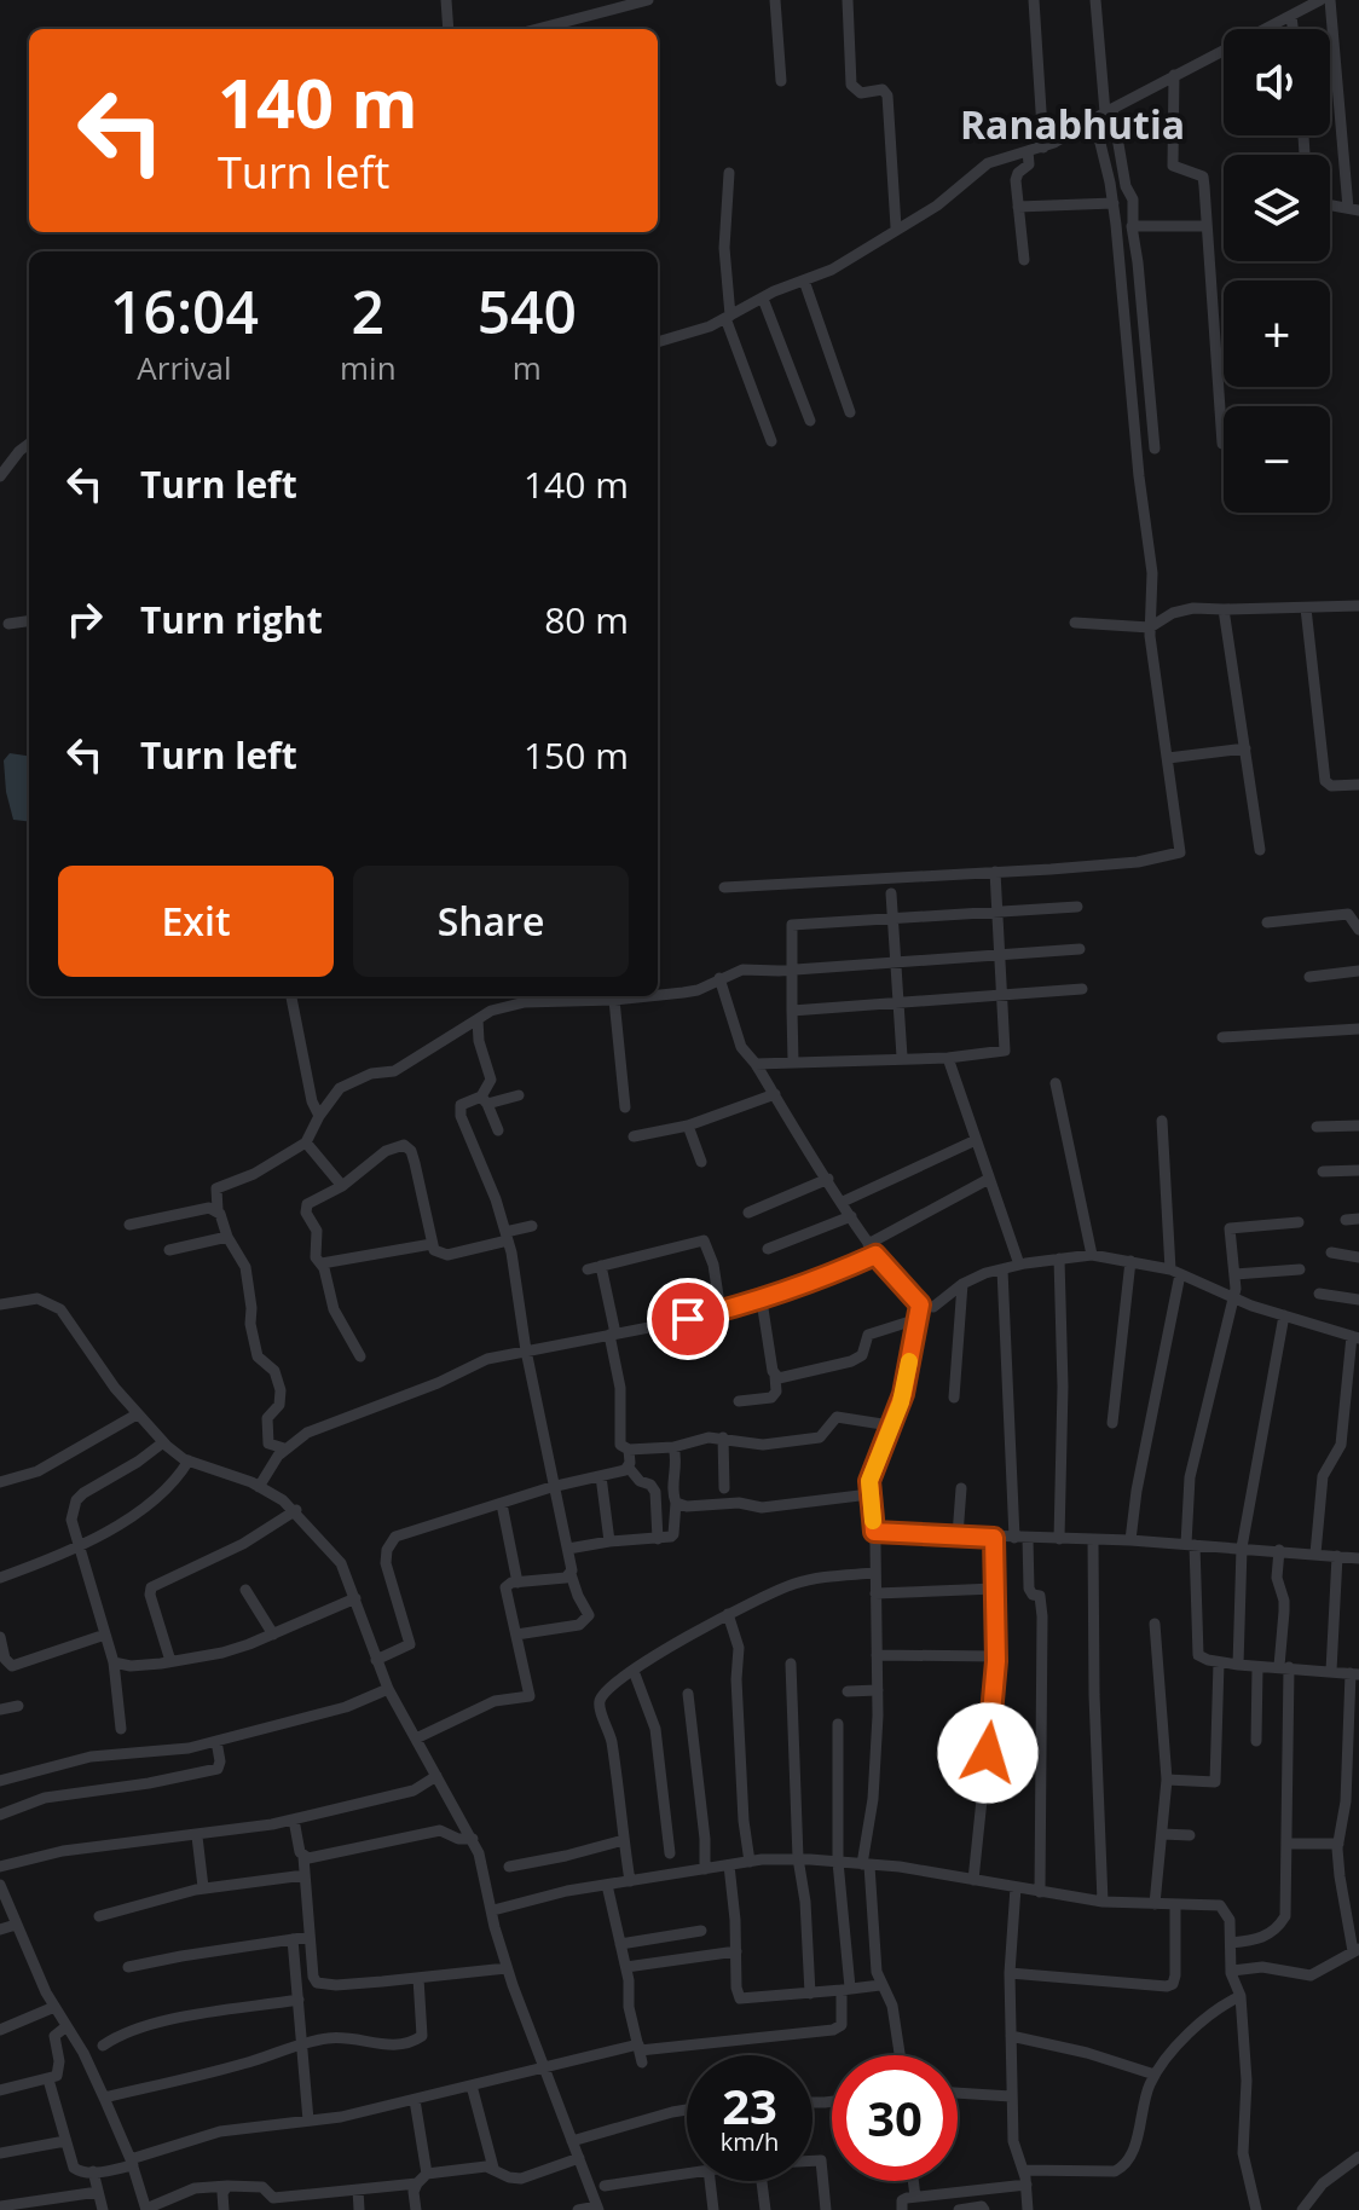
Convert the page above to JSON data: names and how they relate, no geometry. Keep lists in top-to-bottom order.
{
  "districts": ["Ranabhutia"],
  "page": {
    "map_buttons": ["+", "−"],
    "turn": ["140 m", "Turn left"],
    "eta": [
      "16:04",
      "Arrival",
      "2",
      "min",
      "540",
      "m"
    ],
    "list": [
      {
        "name": "Turn left",
        "value": "140 m"
      },
      {
        "name": "Turn right",
        "value": "80 m"
      },
      {
        "name": "Turn left",
        "value": "150 m"
      }
    ],
    "buttons": ["Exit", "Share"],
    "speed": "23 km/h",
    "limit": "30"
  }
}
